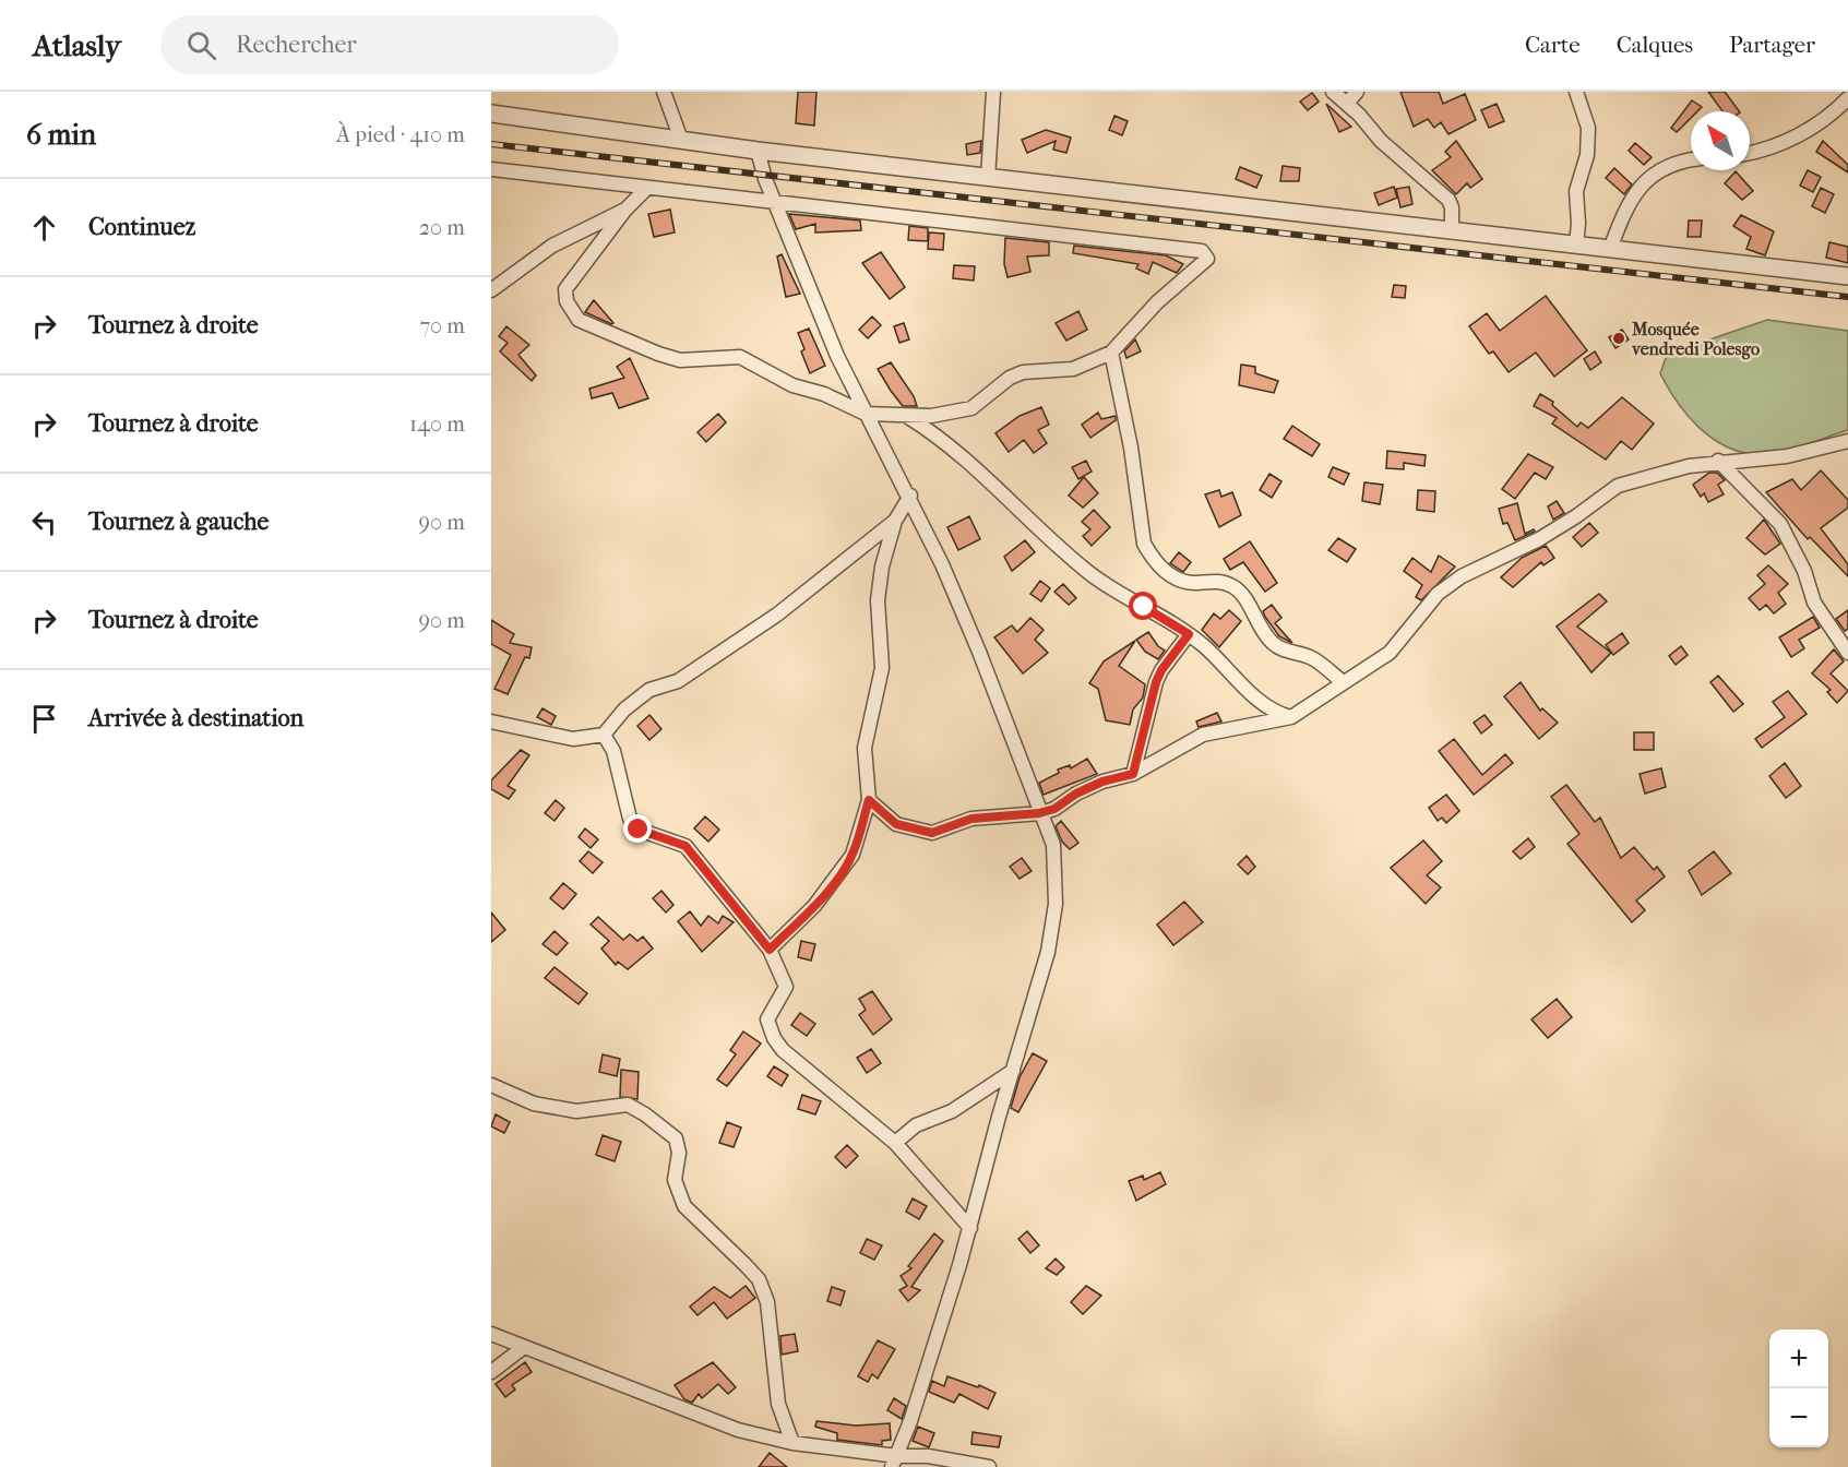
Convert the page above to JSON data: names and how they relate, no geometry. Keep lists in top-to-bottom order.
{
  "places": ["Mosquée vendredi Polesgo"],
  "north": "top left",
  "page": {
    "header": "Atlasly",
    "search": "Rechercher",
    "nav": ["Carte", "Calques", "Partager"],
    "heading": ["6 min", "À pied · 410 m"],
    "list": [
      ["Continuez", "20 m"],
      ["Tournez à droite", "70 m"],
      ["Tournez à droite", "140 m"],
      ["Tournez à gauche", "90 m"],
      ["Tournez à droite", "90 m"],
      "Arrivée à destination"
    ],
    "map_buttons": ["+", "−"]
  }
}
